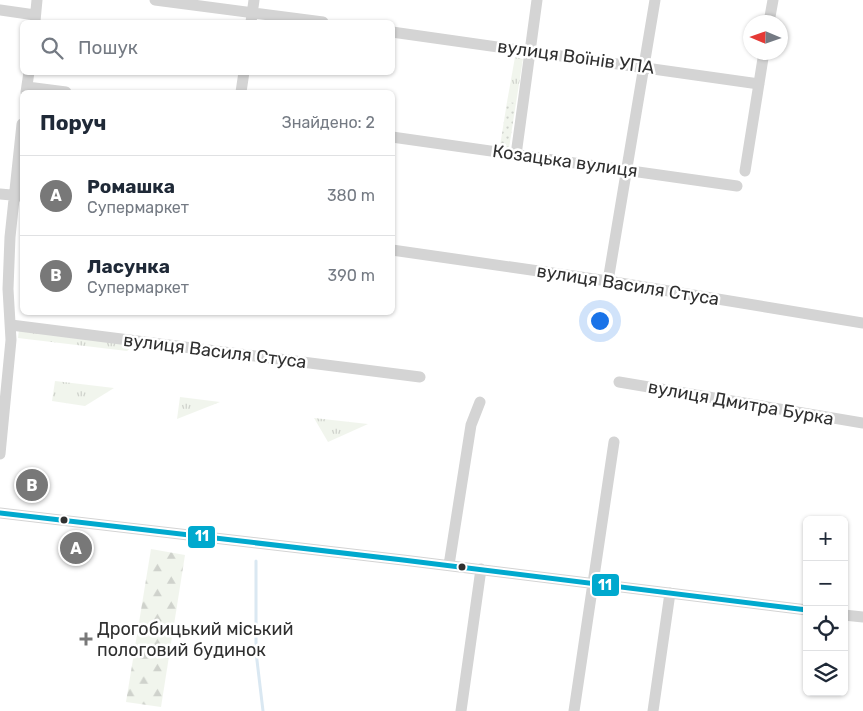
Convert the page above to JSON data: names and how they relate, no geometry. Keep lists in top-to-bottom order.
{
  "streets": {
    "street": [
      "вулиця Воїнів УПА",
      "Козацька вулиця",
      "вулиця Василя Стуса",
      "вулиця Дмитра Бурка"
    ]
  },
  "places": {
    "health": ["Дрогобицький міський пологовий будинок"]
  },
  "lines": ["transit line 11"],
  "north": "left",
  "page": {
    "search": "Пошук",
    "heading": ["Поруч", "Знайдено: 2"],
    "list": [
      {
        "mark": "A",
        "name": "Ромашка",
        "note": "Супермаркет",
        "value": "380 m"
      },
      {
        "mark": "B",
        "name": "Ласунка",
        "note": "Супермаркет",
        "value": "390 m"
      }
    ],
    "pins": ["B", "A"],
    "map_buttons": ["+", "−"]
  }
}
